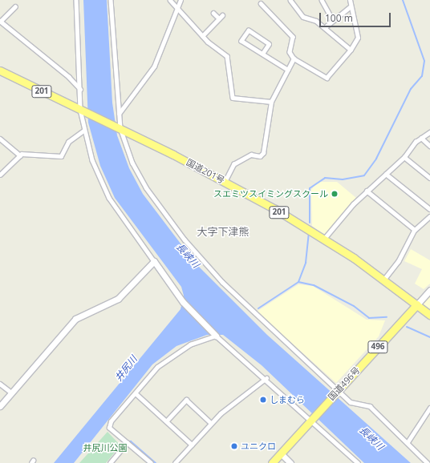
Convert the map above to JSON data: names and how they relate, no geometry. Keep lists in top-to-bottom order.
{
  "streets": {
    "highway": [
      "201",
      "国道201号",
      "496",
      "国道496号"
    ]
  },
  "crossings": [
    ["国道201号", "国道496号"]
  ],
  "districts": ["大字下津熊"],
  "water": ["長峡川", "井尻川"],
  "parks": ["井尻川公園"],
  "places": ["スエミツスイミングスクール", "しまむら", "ユニクロ"],
  "scale_bar": "100 m"
}
